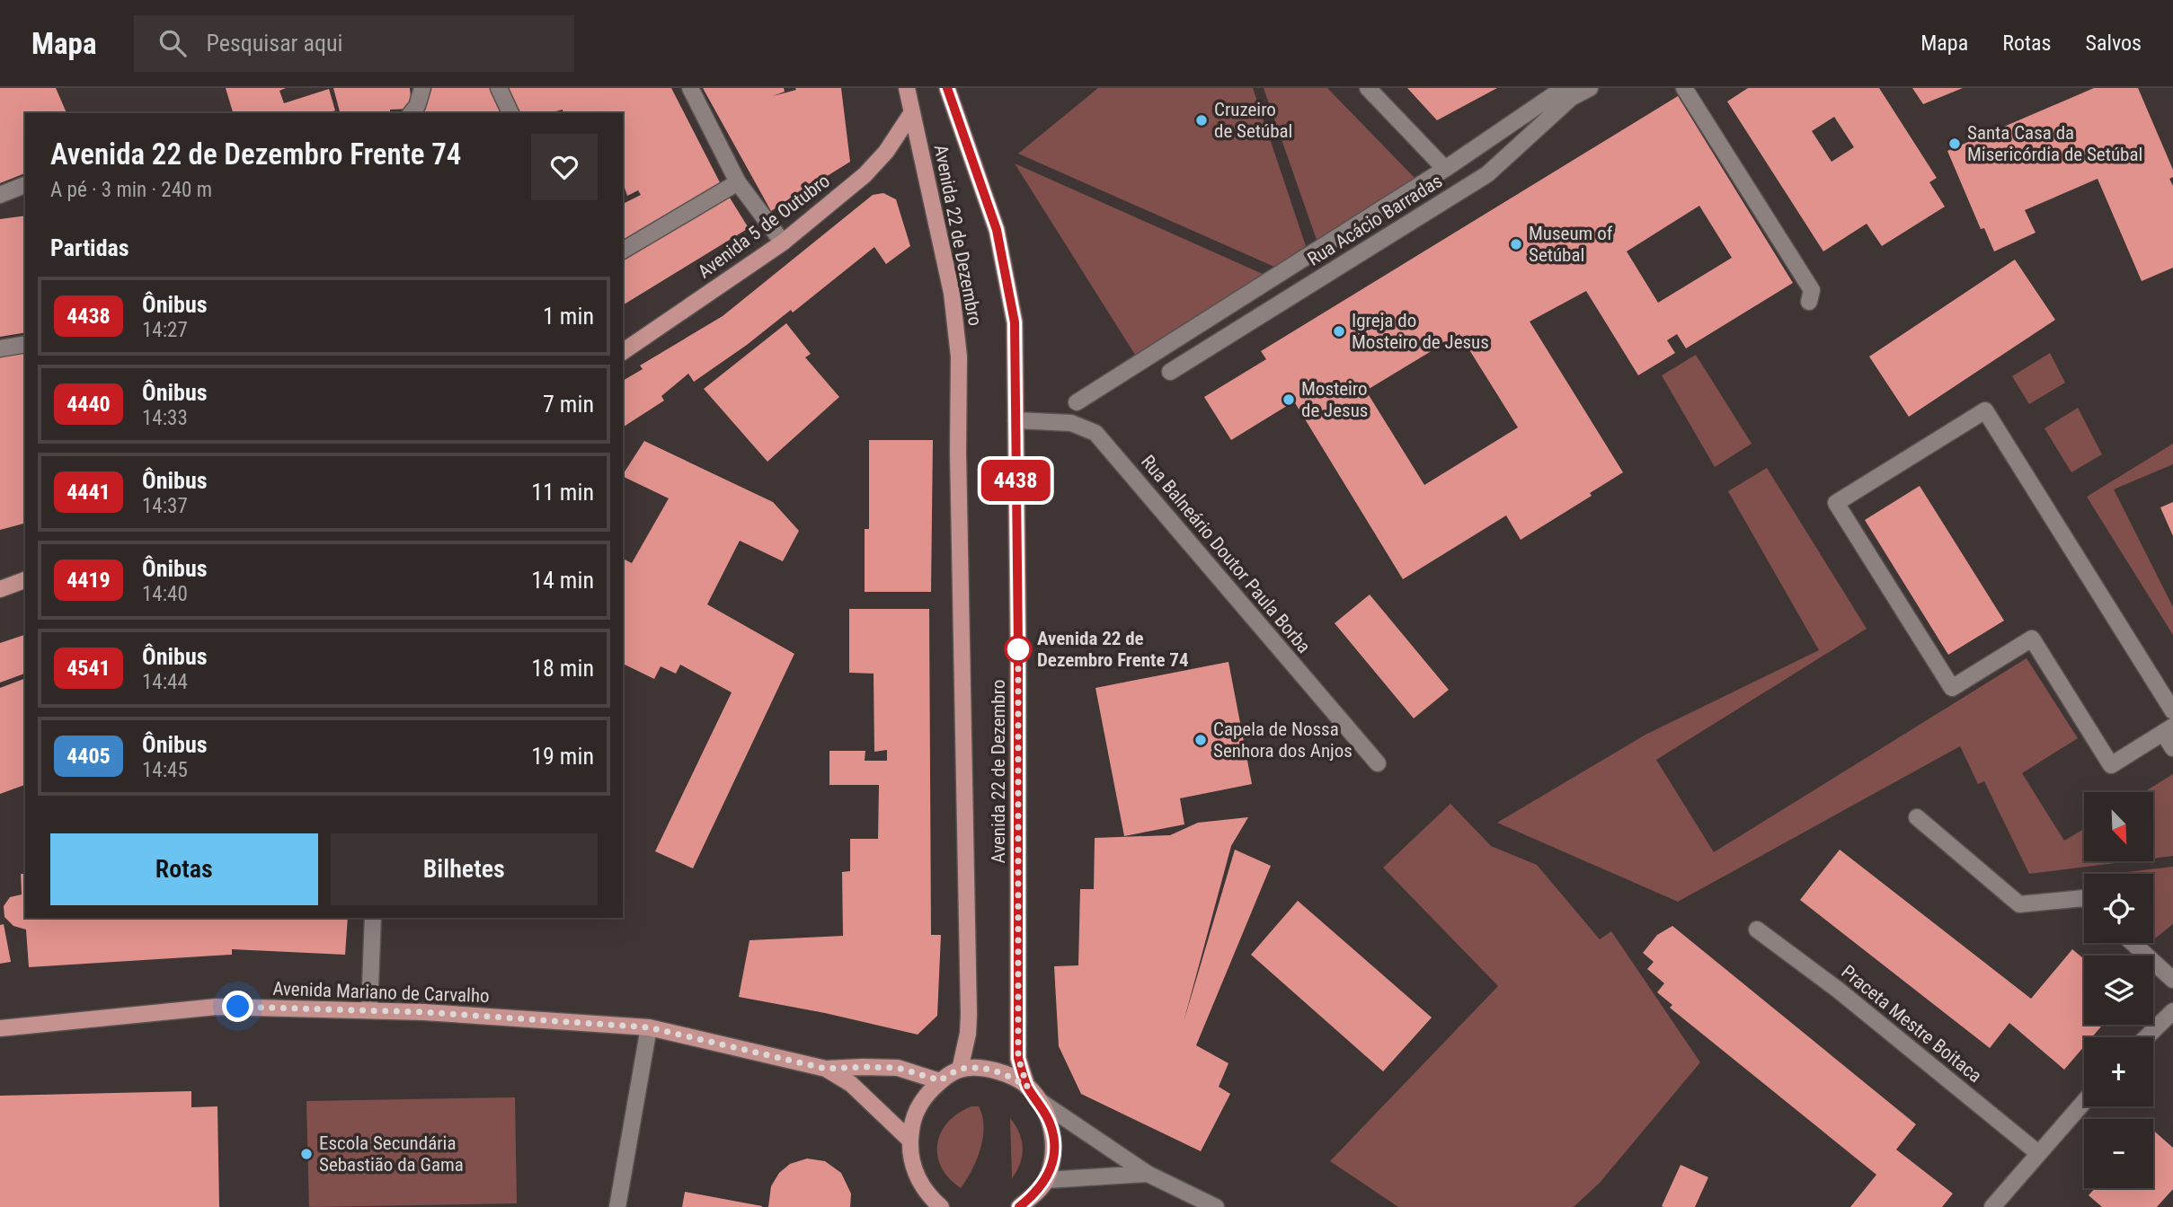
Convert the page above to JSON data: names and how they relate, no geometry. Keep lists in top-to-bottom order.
{
  "streets": {
    "main road": ["Avenida 5 de Outubro", "Avenida 22 de Dezembro", "Avenida Mariano de Carvalho"],
    "street": ["Rua Acácio Barradas", "Rua Balneário Doutor Paula Borba", "Praceta Mestre Boitaca"]
  },
  "crossings": [
    ["Avenida 5 de Outubro", "Avenida 22 de Dezembro"],
    ["Avenida 22 de Dezembro", "Rua Balneário Doutor Paula Borba"]
  ],
  "places": [
    "Cruzeiro de Setúbal",
    "Santa Casa da Misericórdia de Setúbal",
    "Museum of Setúbal",
    "Igreja do Mosteiro de Jesus",
    "Mosteiro de Jesus",
    "Avenida 22 de Dezembro Frente 74",
    "Capela de Nossa Senhora dos Anjos",
    "Escola Secundária Sebastião da Gama"
  ],
  "lines": ["bus line 4438"],
  "north": "bottom right",
  "page": {
    "header": "Mapa",
    "search": "Pesquisar aqui",
    "nav": ["Mapa", "Rotas", "Salvos"],
    "on_map": "4438",
    "heading": [
      ["Avenida 22 de Dezembro Frente 74", "A pé · 3 min · 240 m"],
      "Partidas"
    ],
    "list": [
      {
        "mark": "4438",
        "name": "Ônibus",
        "note": "14:27",
        "value": "1 min"
      },
      {
        "mark": "4440",
        "name": "Ônibus",
        "note": "14:33",
        "value": "7 min"
      },
      {
        "mark": "4441",
        "name": "Ônibus",
        "note": "14:37",
        "value": "11 min"
      },
      {
        "mark": "4419",
        "name": "Ônibus",
        "note": "14:40",
        "value": "14 min"
      },
      {
        "mark": "4541",
        "name": "Ônibus",
        "note": "14:44",
        "value": "18 min"
      },
      {
        "mark": "4405",
        "name": "Ônibus",
        "note": "14:45",
        "value": "19 min"
      }
    ],
    "map_buttons": ["+", "−"],
    "buttons": ["Rotas", "Bilhetes"]
  }
}
